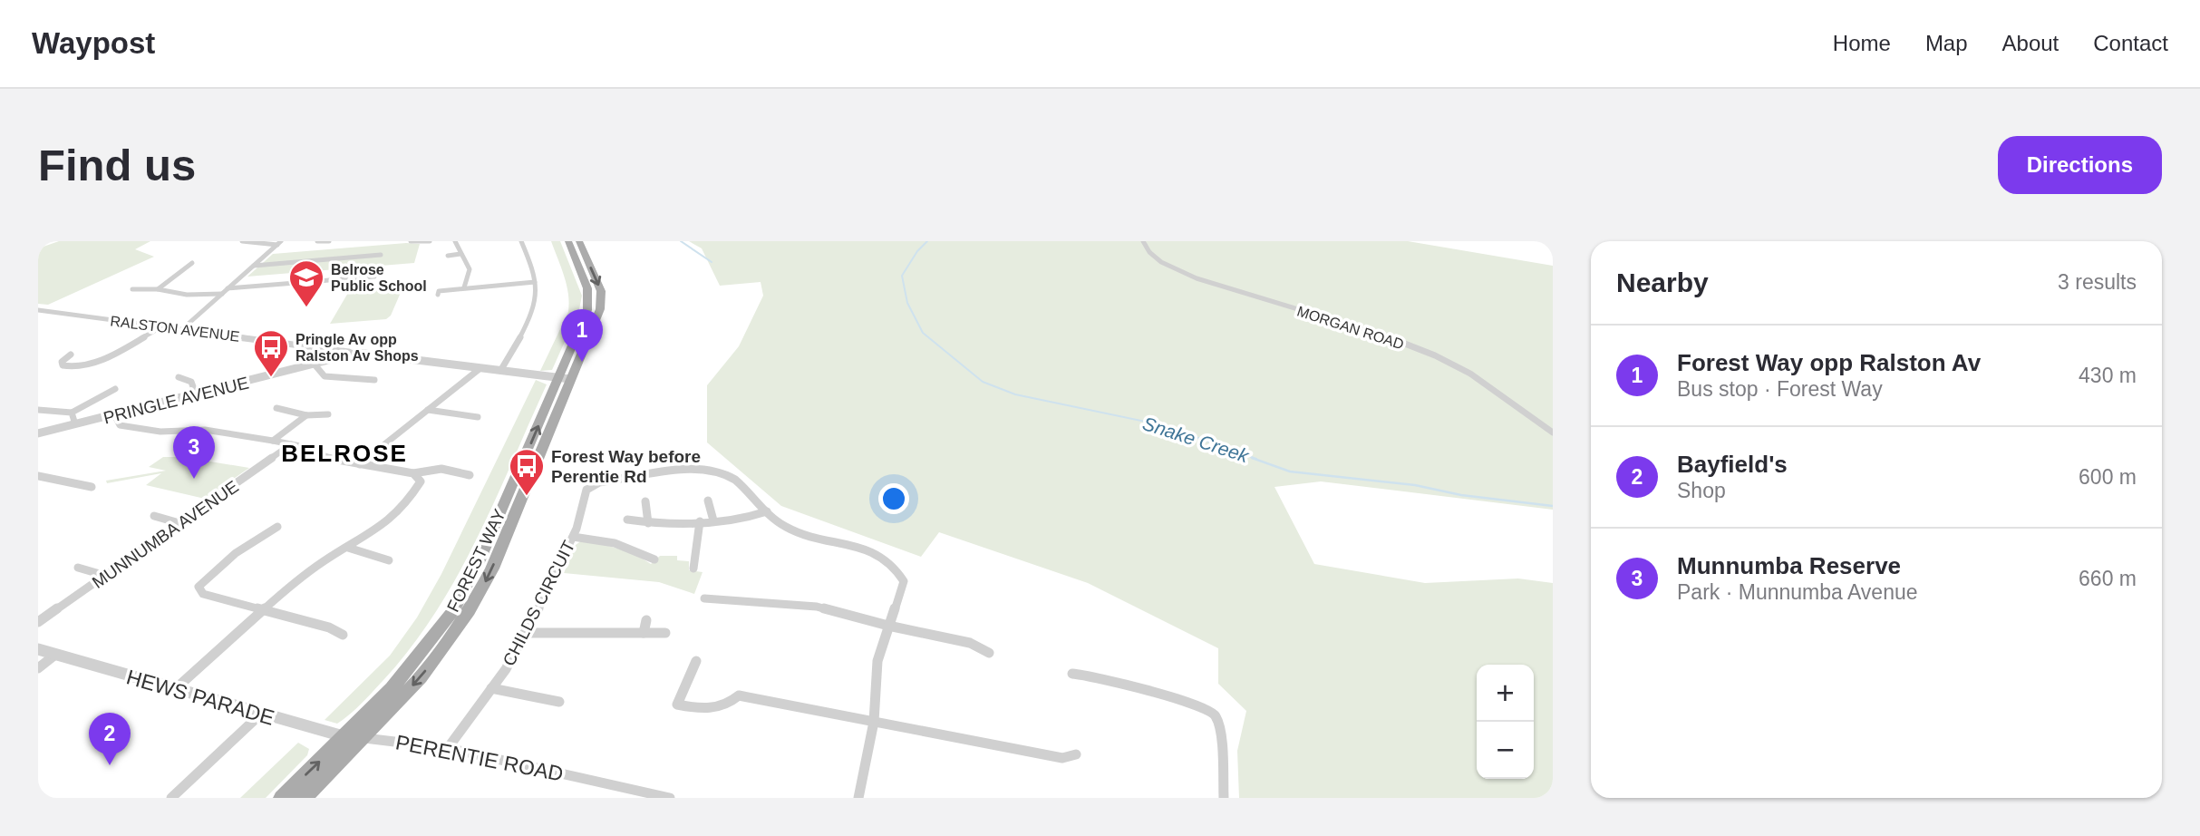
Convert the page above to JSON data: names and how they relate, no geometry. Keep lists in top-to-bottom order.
{
  "streets": {
    "main road": ["FOREST WAY"],
    "street": [
      "MORGAN ROAD",
      "RALSTON AVENUE",
      "PRINGLE AVENUE",
      "MUNNUMBA AVENUE",
      "CHILDS CIRCUIT",
      "HEWS PARADE",
      "PERENTIE ROAD"
    ]
  },
  "crossings": [
    ["RALSTON AVENUE", "PRINGLE AVENUE"],
    ["RALSTON AVENUE", "FOREST WAY"],
    ["FOREST WAY", "HEWS PARADE"],
    ["FOREST WAY", "PERENTIE ROAD"],
    ["CHILDS CIRCUIT", "PERENTIE ROAD"],
    ["HEWS PARADE", "PERENTIE ROAD"]
  ],
  "districts": ["BELROSE"],
  "water": ["Snake Creek"],
  "places": {
    "school or university": ["Belrose Public School"],
    "bus stop": ["Pringle Av opp Ralston Av Shops", "Forest Way before Perentie Rd"]
  },
  "page": {
    "header": "Waypost",
    "nav": [
      "Home",
      "Map",
      "About",
      "Contact"
    ],
    "buttons": "Directions",
    "title": "Find us",
    "heading": ["Nearby", "3 results"],
    "pins": ["1", "3", "2"],
    "list": [
      {
        "mark": "1",
        "name": "Forest Way opp Ralston Av",
        "note": "Bus stop · Forest Way",
        "value": "430 m"
      },
      {
        "mark": "2",
        "name": "Bayfield's",
        "note": "Shop",
        "value": "600 m"
      },
      {
        "mark": "3",
        "name": "Munnumba Reserve",
        "note": "Park · Munnumba Avenue",
        "value": "660 m"
      }
    ],
    "map_buttons": ["+", "−"]
  }
}
